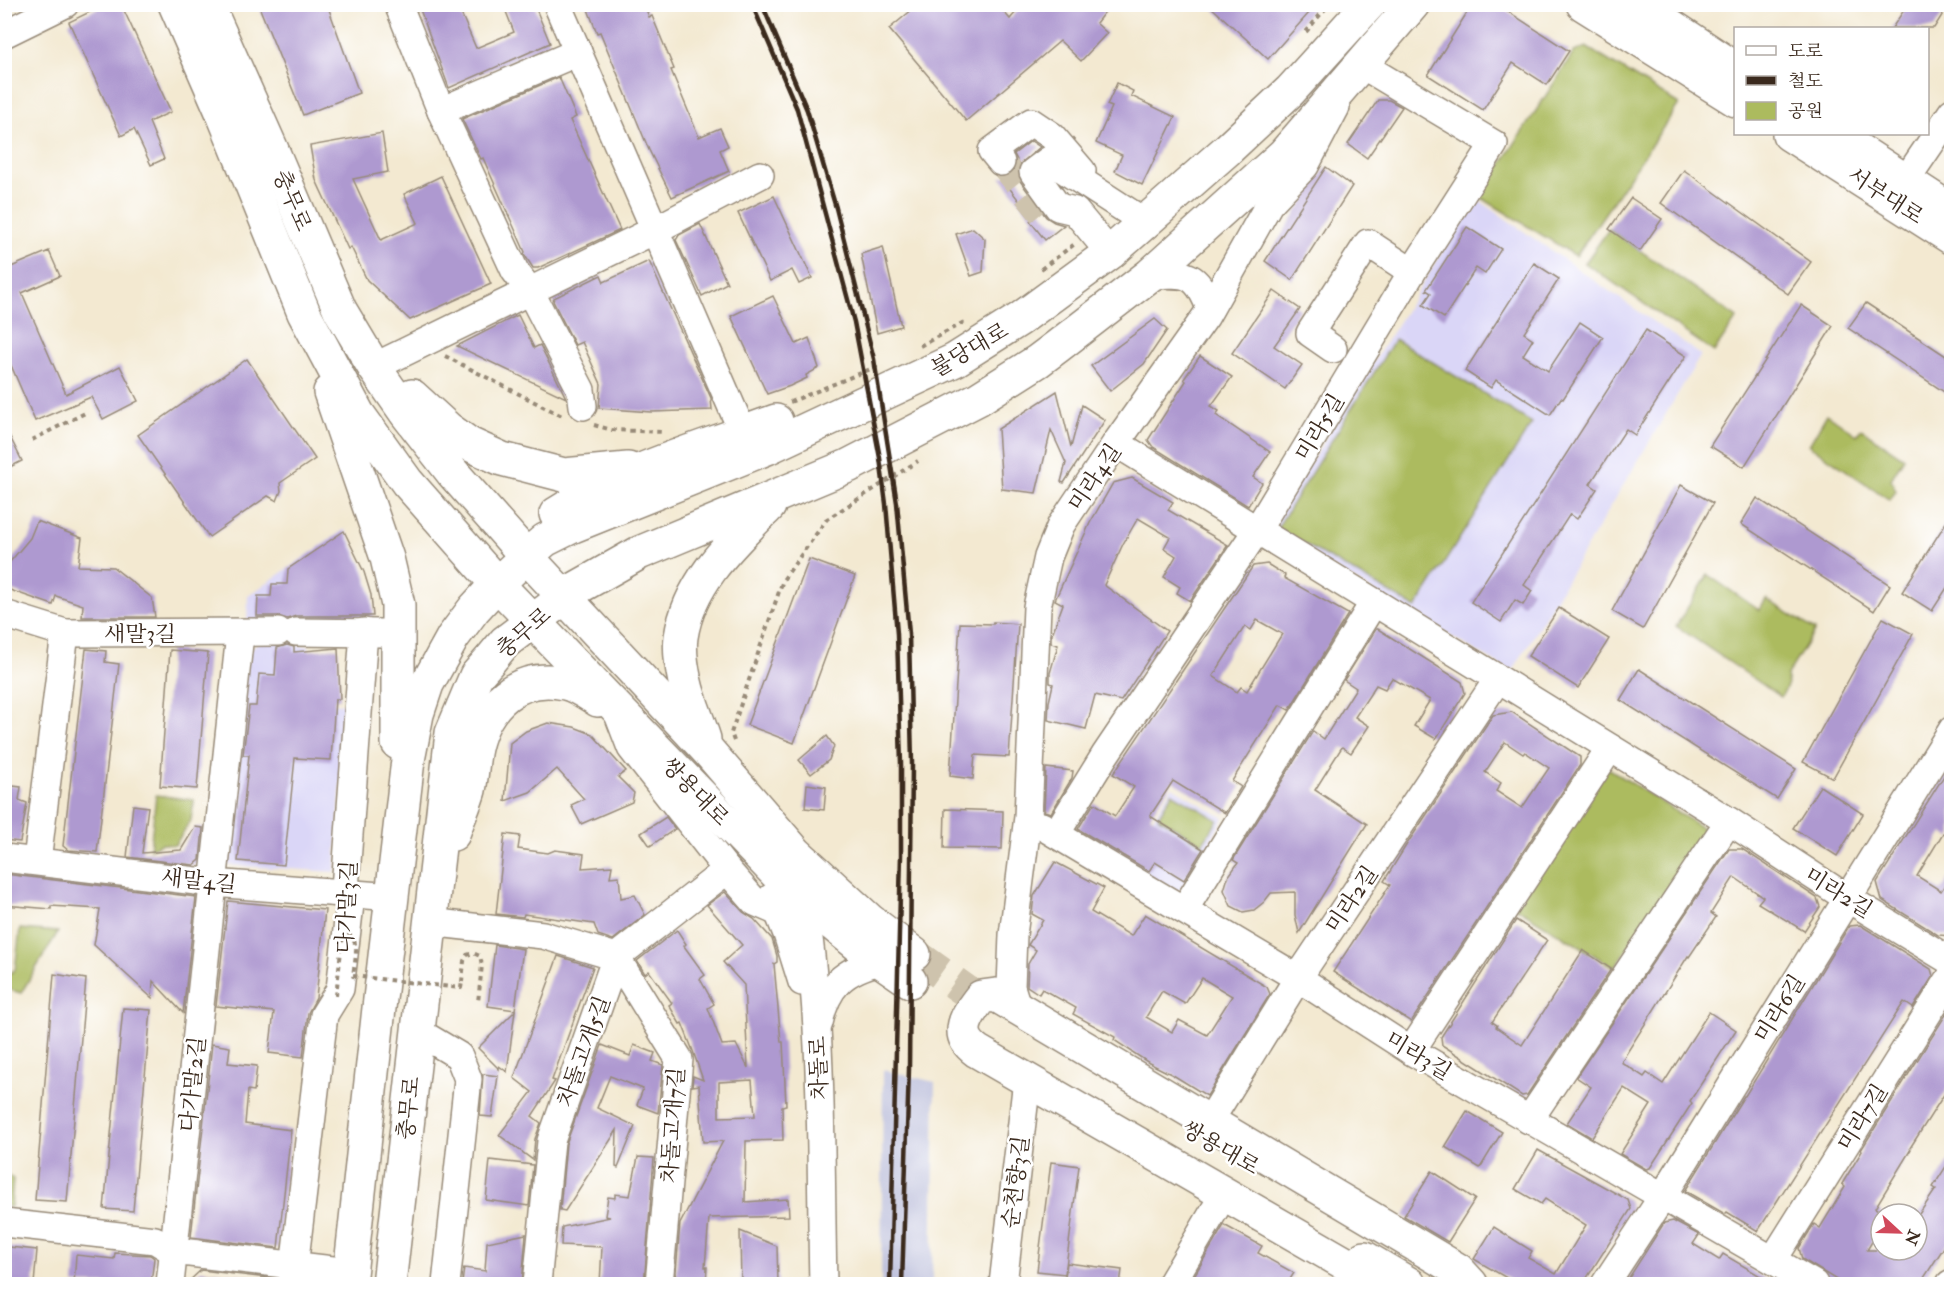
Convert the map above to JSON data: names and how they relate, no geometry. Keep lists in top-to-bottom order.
{
  "streets": {
    "main road": [
      "서부대로",
      "충무로",
      "불당대로",
      "쌍용대로"
    ],
    "street": [
      "미라5길",
      "미라4길",
      "새말3길",
      "새말4길",
      "미라2길",
      "다가말3길",
      "미라6길",
      "차돌고개5길",
      "미라3길",
      "차돌로",
      "다가말2길",
      "미라7길",
      "차돌고개7길",
      "순천향3길"
    ]
  },
  "crossings": [
    ["충무로", "불당대로"],
    ["충무로", "쌍용대로"],
    ["충무로", "새말4길"],
    ["불당대로", "미라5길"],
    ["불당대로", "미라4길"],
    ["불당대로", "쌍용대로"],
    ["미라5길", "미라4길"],
    ["미라5길", "미라2길"],
    ["미라5길", "미라3길"],
    ["미라4길", "미라2길"],
    ["미라4길", "미라3길"],
    ["새말3길", "다가말3길"],
    ["새말3길", "다가말2길"],
    ["쌍용대로", "차돌로"],
    ["새말4길", "다가말3길"],
    ["새말4길", "다가말2길"],
    ["미라2길", "미라6길"],
    ["미라2길", "미라3길"],
    ["미라6길", "미라3길"],
    ["차돌고개5길", "차돌고개7길"],
    ["미라3길", "미라7길"]
  ],
  "legend": ["도로", "철도", "공원"],
  "north": "right"
}
